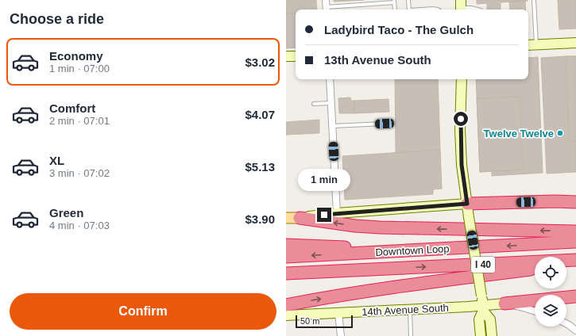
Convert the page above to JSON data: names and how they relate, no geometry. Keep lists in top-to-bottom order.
{
  "streets": {
    "highway": ["Downtown Loop", "I 40"],
    "main road": ["14th Avenue South"]
  },
  "places": ["Twelve Twelve"],
  "scale_bar": "50 m",
  "page": {
    "heading": "Choose a ride",
    "banner": ["Ladybird Taco - The Gulch", "13th Avenue South"],
    "list": [
      {
        "name": "Economy",
        "note": "1 min · 07:00",
        "value": "$3.02"
      },
      {
        "name": "Comfort",
        "note": "2 min · 07:01",
        "value": "$4.07"
      },
      {
        "name": "XL",
        "note": "3 min · 07:02",
        "value": "$5.13"
      },
      {
        "name": "Green",
        "note": "4 min · 07:03",
        "value": "$3.90"
      }
    ],
    "bubble": "1 min",
    "buttons": "Confirm",
    "scale": "50 m"
  }
}
